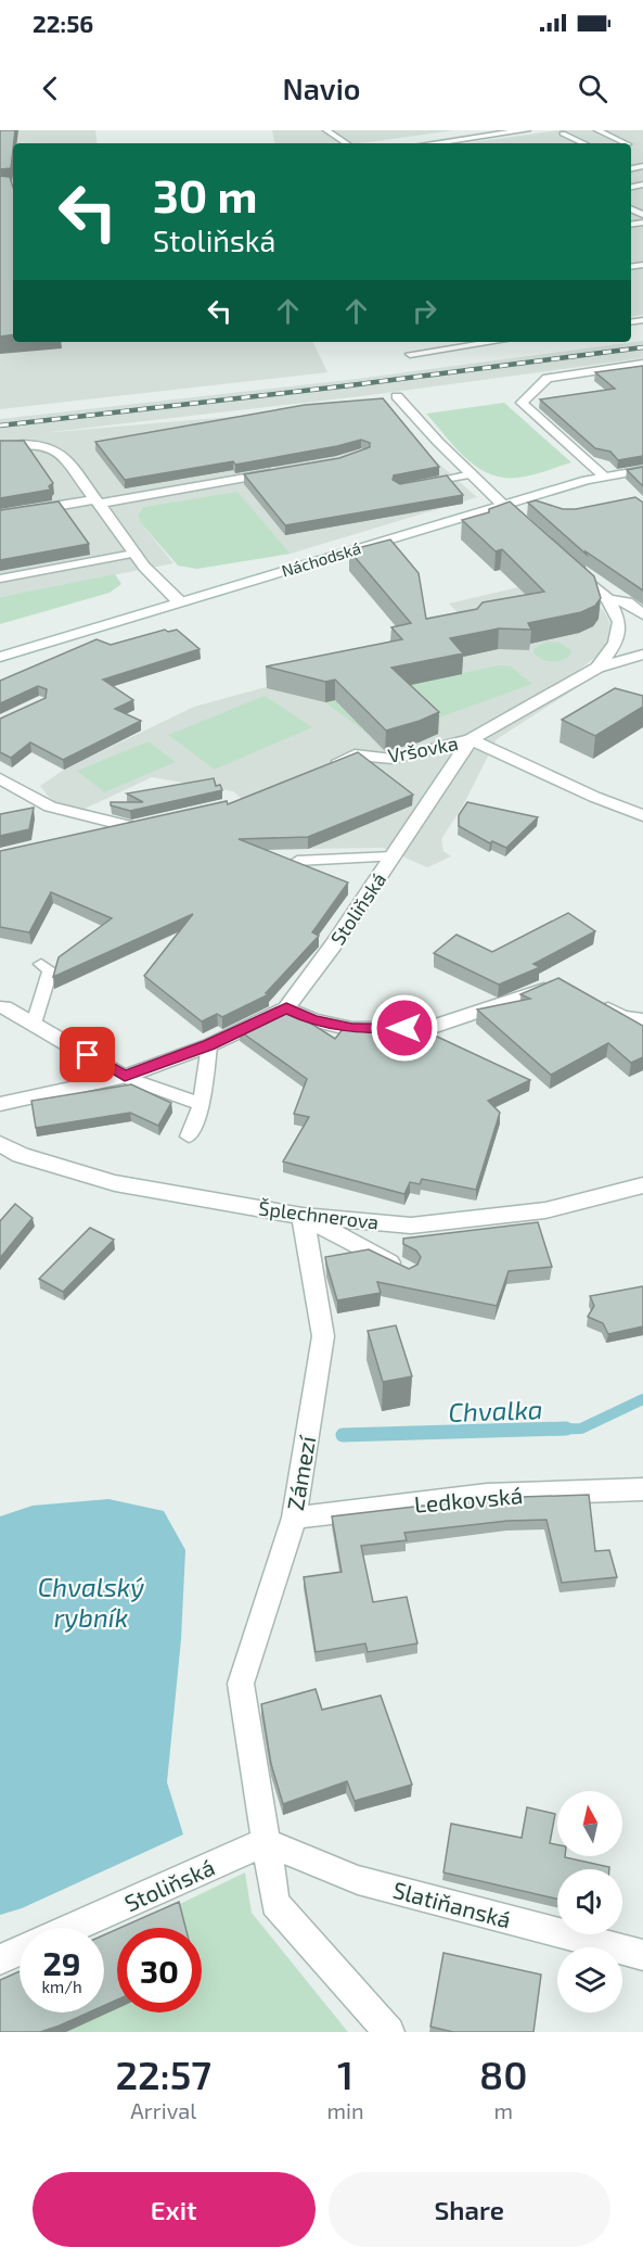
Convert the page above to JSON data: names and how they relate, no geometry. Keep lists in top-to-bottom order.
{
  "streets": {
    "street": [
      "Náchodská",
      "Vršovka",
      "Stoliňská",
      "Šplechnerova",
      "Zámezí",
      "Ledkovská",
      "Slatiňanská"
    ]
  },
  "crossings": [
    ["Vršovka", "Stoliňská"],
    ["Stoliňská", "Zámezí"],
    ["Stoliňská", "Slatiňanská"],
    ["Šplechnerova", "Zámezí"],
    ["Zámezí", "Ledkovská"],
    ["Zámezí", "Slatiňanská"]
  ],
  "water": ["Chvalka", "Chvalský rybník"],
  "north": "top",
  "page": {
    "status": "22:56",
    "header": "Navio",
    "turn": ["30 m", "Stoliňská"],
    "speed": "29 km/h",
    "limit": "30",
    "eta": [
      "22:57",
      "Arrival",
      "1",
      "min",
      "80",
      "m"
    ],
    "buttons": ["Exit", "Share"]
  }
}
